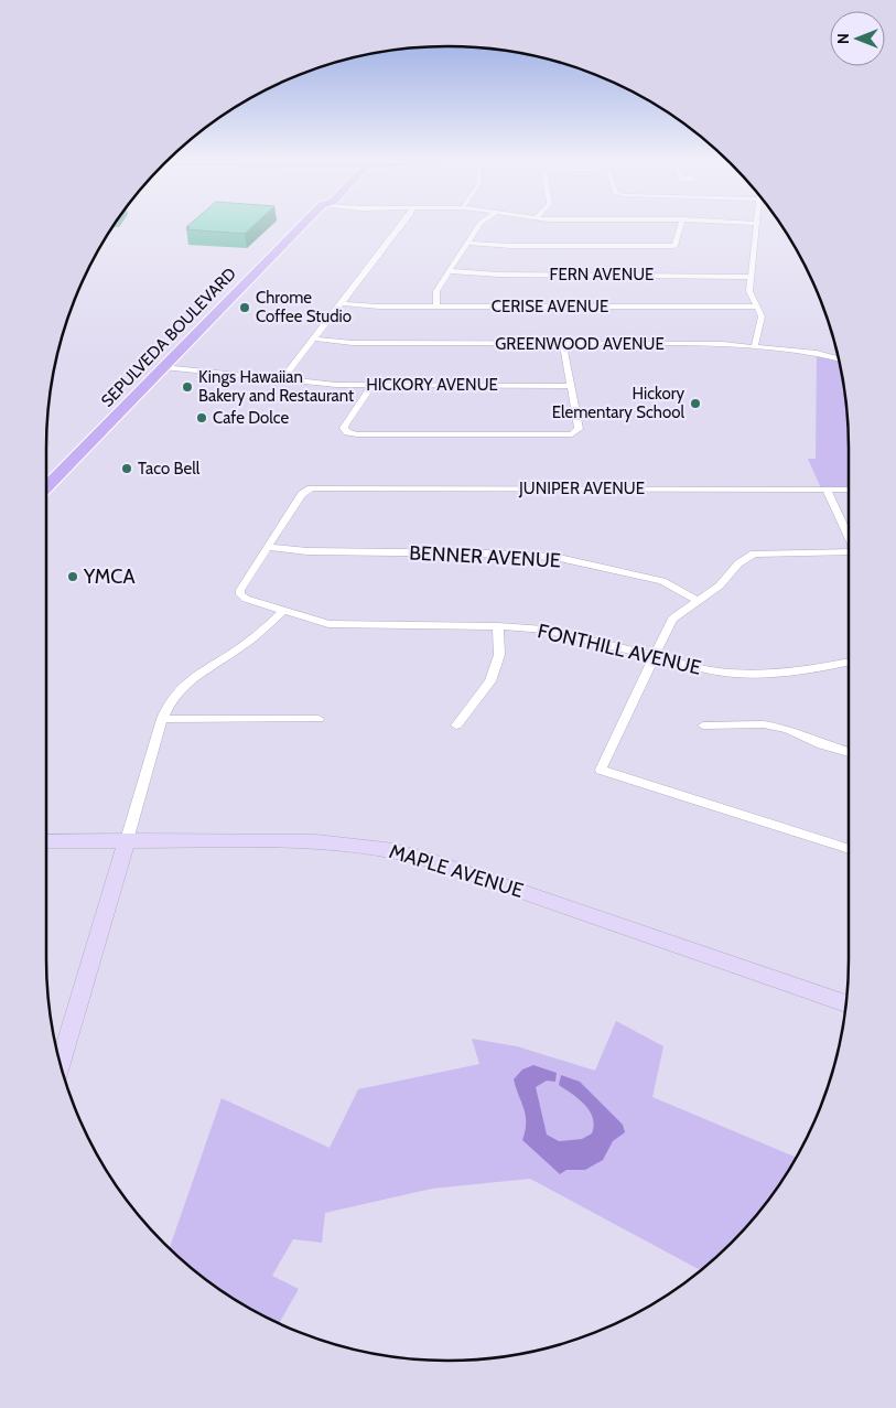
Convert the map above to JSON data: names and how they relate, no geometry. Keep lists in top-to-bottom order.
{
  "streets": {
    "main road": ["SEPULVEDA BOULEVARD"],
    "street": [
      "FERN AVENUE",
      "CERISE AVENUE",
      "GREENWOOD AVENUE",
      "HICKORY AVENUE",
      "JUNIPER AVENUE",
      "BENNER AVENUE",
      "FONTHILL AVENUE",
      "MAPLE AVENUE"
    ]
  },
  "crossings": [
    ["SEPULVEDA BOULEVARD", "HICKORY AVENUE"],
    ["JUNIPER AVENUE", "BENNER AVENUE"],
    ["JUNIPER AVENUE", "FONTHILL AVENUE"],
    ["BENNER AVENUE", "FONTHILL AVENUE"]
  ],
  "places": [
    "Chrome Coffee Studio",
    "Kings Hawaiian Bakery and Restaurant",
    "Hickory Elementary School",
    "Cafe Dolce",
    "Taco Bell",
    "YMCA"
  ],
  "north": "left"
}
